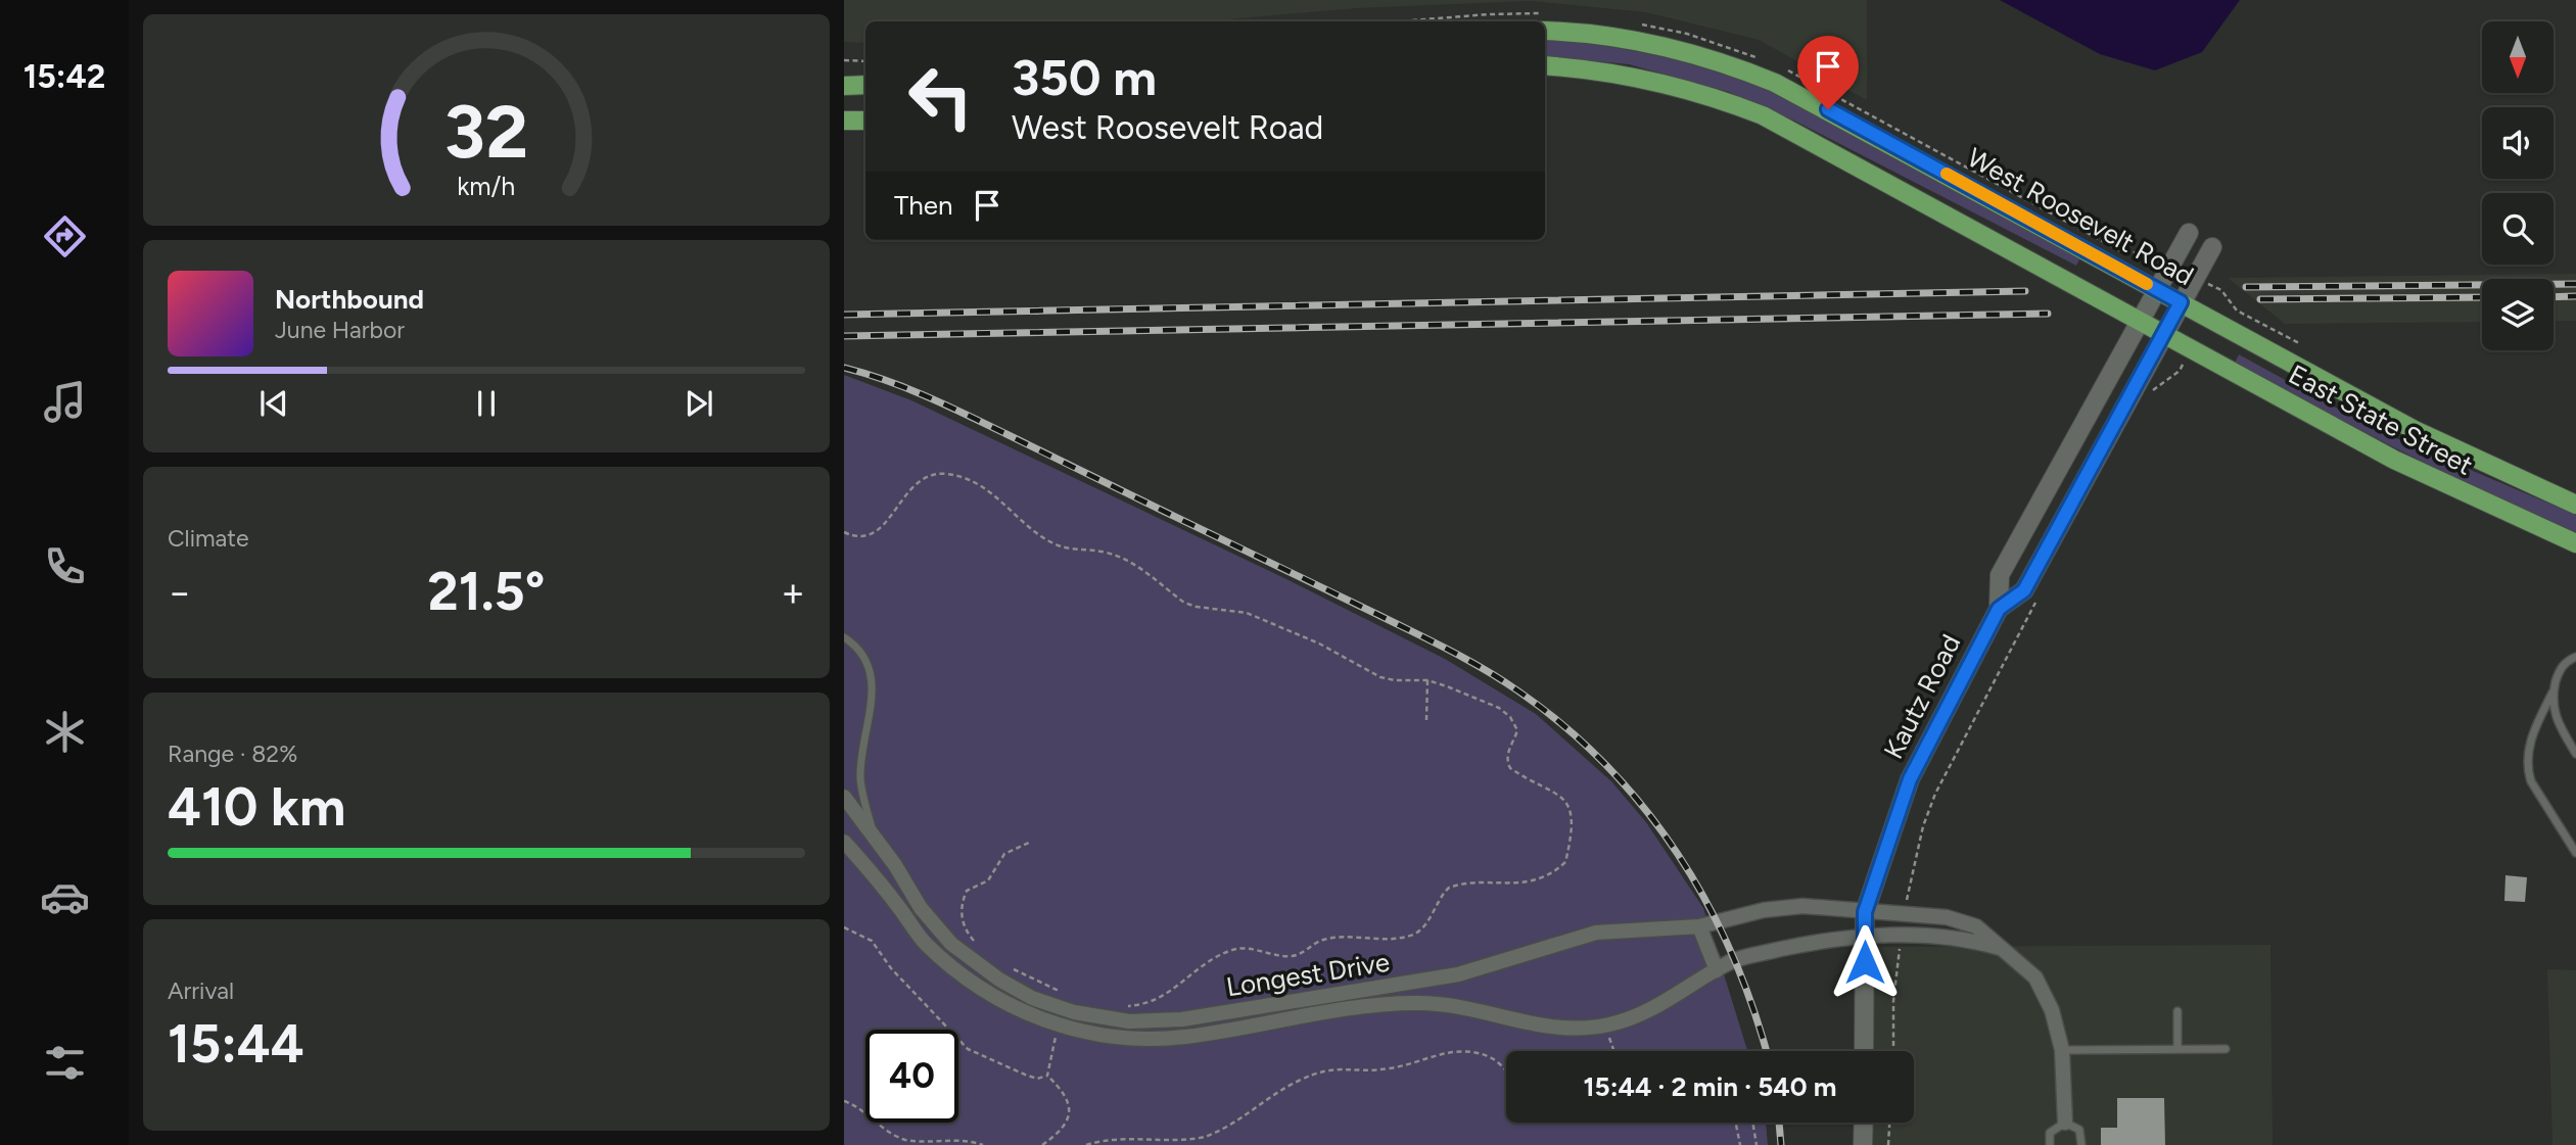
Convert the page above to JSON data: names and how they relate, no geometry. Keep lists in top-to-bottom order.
{
  "streets": {
    "main road": ["West Roosevelt Road", "East State Street"],
    "street": ["Kautz Road", "Longest Drive"]
  },
  "crossings": [
    ["West Roosevelt Road", "Kautz Road"],
    ["East State Street", "Kautz Road"],
    ["Kautz Road", "Longest Drive"]
  ],
  "north": "bottom",
  "page": {
    "tabs": "15:42",
    "turn": ["350 m", "West Roosevelt Road"],
    "then": "Then",
    "song": ["Northbound", "June Harbor"],
    "tile": [
      "Climate",
      ["Range · 82%", "410 km"],
      ["Arrival", "15:44"]
    ],
    "heat": ["−", "21.5°", "+"],
    "limit": "40",
    "trip": "15:44 · 2 min · 540 m",
    "gauge": ["32", "km/h"]
  }
}
